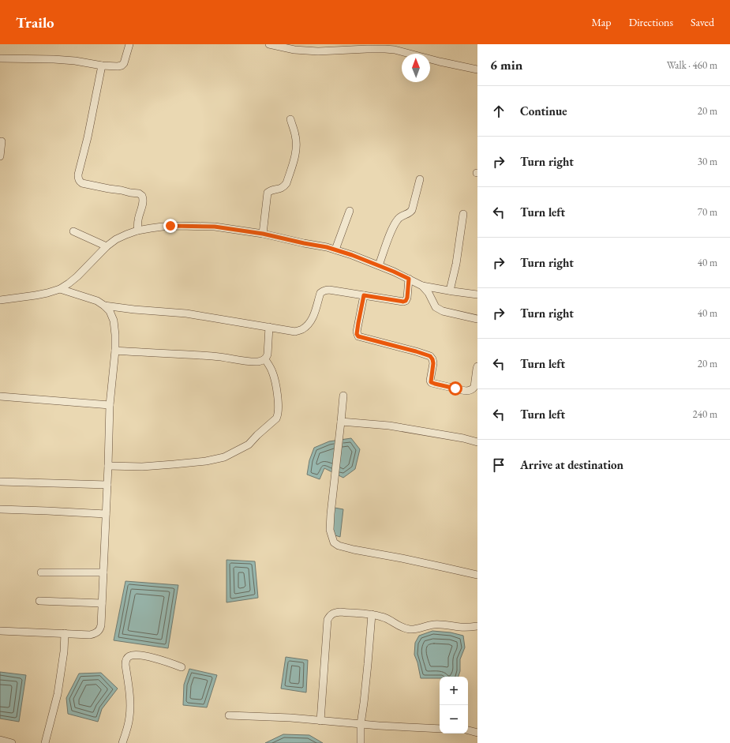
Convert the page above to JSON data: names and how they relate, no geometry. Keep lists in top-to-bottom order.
{
  "north": "top",
  "page": {
    "header": "Trailo",
    "nav": ["Map", "Directions", "Saved"],
    "heading": ["6 min", "Walk · 460 m"],
    "list": [
      ["Continue", "20 m"],
      ["Turn right", "30 m"],
      ["Turn left", "70 m"],
      ["Turn right", "40 m"],
      ["Turn right", "40 m"],
      ["Turn left", "20 m"],
      ["Turn left", "240 m"],
      "Arrive at destination"
    ],
    "map_buttons": ["+", "−"]
  }
}
